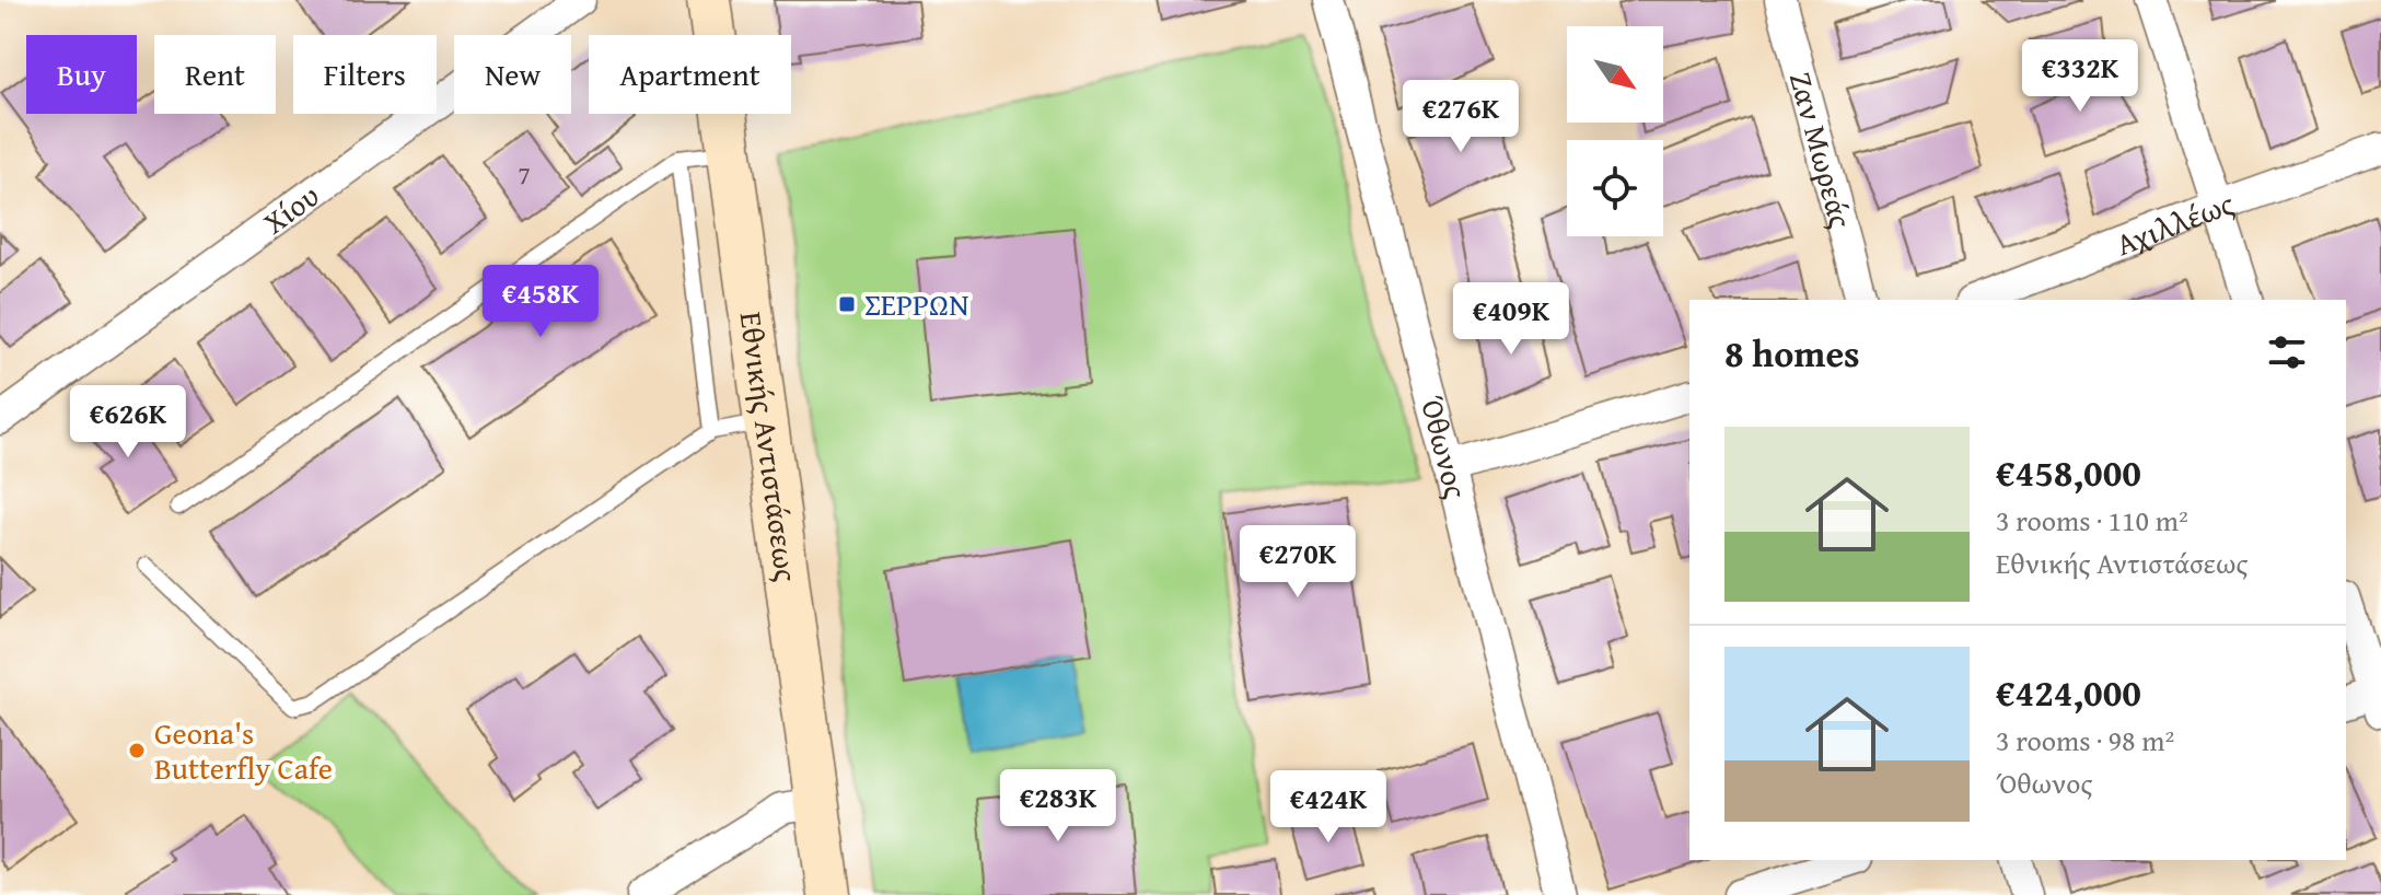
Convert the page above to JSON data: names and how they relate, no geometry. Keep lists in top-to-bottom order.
{
  "streets": {
    "main road": ["Εθνικής Αντιστάσεως"],
    "street": [
      "Ζαν Μωρεάς",
      "Χίου",
      "Αχιλλέως",
      "Όθωνος"
    ]
  },
  "places": {
    "transit": ["ΣΕΡΡΩΝ"],
    "other": ["Geona's Butterfly Cafe"]
  },
  "house_numbers": ["7"],
  "north": "bottom right",
  "page": {
    "chip": [
      "Buy",
      "Rent",
      "Filters",
      "New",
      "Apartment"
    ],
    "price": [
      "€332K",
      "€276K",
      "€458K",
      "€409K",
      "€626K",
      "€270K",
      "€283K",
      "€424K"
    ],
    "heading": "8 homes",
    "list": [
      {
        "name": "€458,000",
        "note": "3 rooms · 110 m² · Εθνικής Αντιστάσεως"
      },
      {
        "name": "€424,000",
        "note": "3 rooms · 98 m² · Όθωνος"
      }
    ]
  }
}
